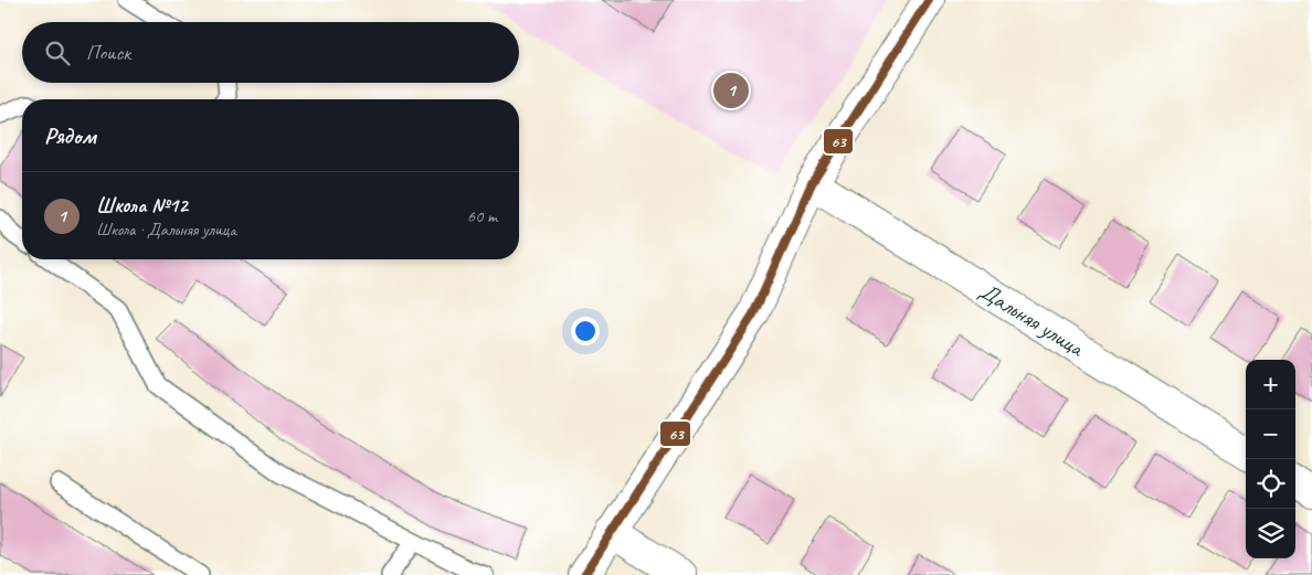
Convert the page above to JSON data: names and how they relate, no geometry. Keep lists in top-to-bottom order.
{
  "streets": {
    "street": ["Дальняя улица"]
  },
  "lines": ["transit line 63"],
  "page": {
    "search": "Поиск",
    "pins": "1",
    "heading": "Рядом",
    "list": [
      {
        "mark": "1",
        "name": "Школа №12",
        "note": "Школа · Дальняя улица",
        "value": "60 m"
      }
    ],
    "map_buttons": ["+", "−"]
  }
}
